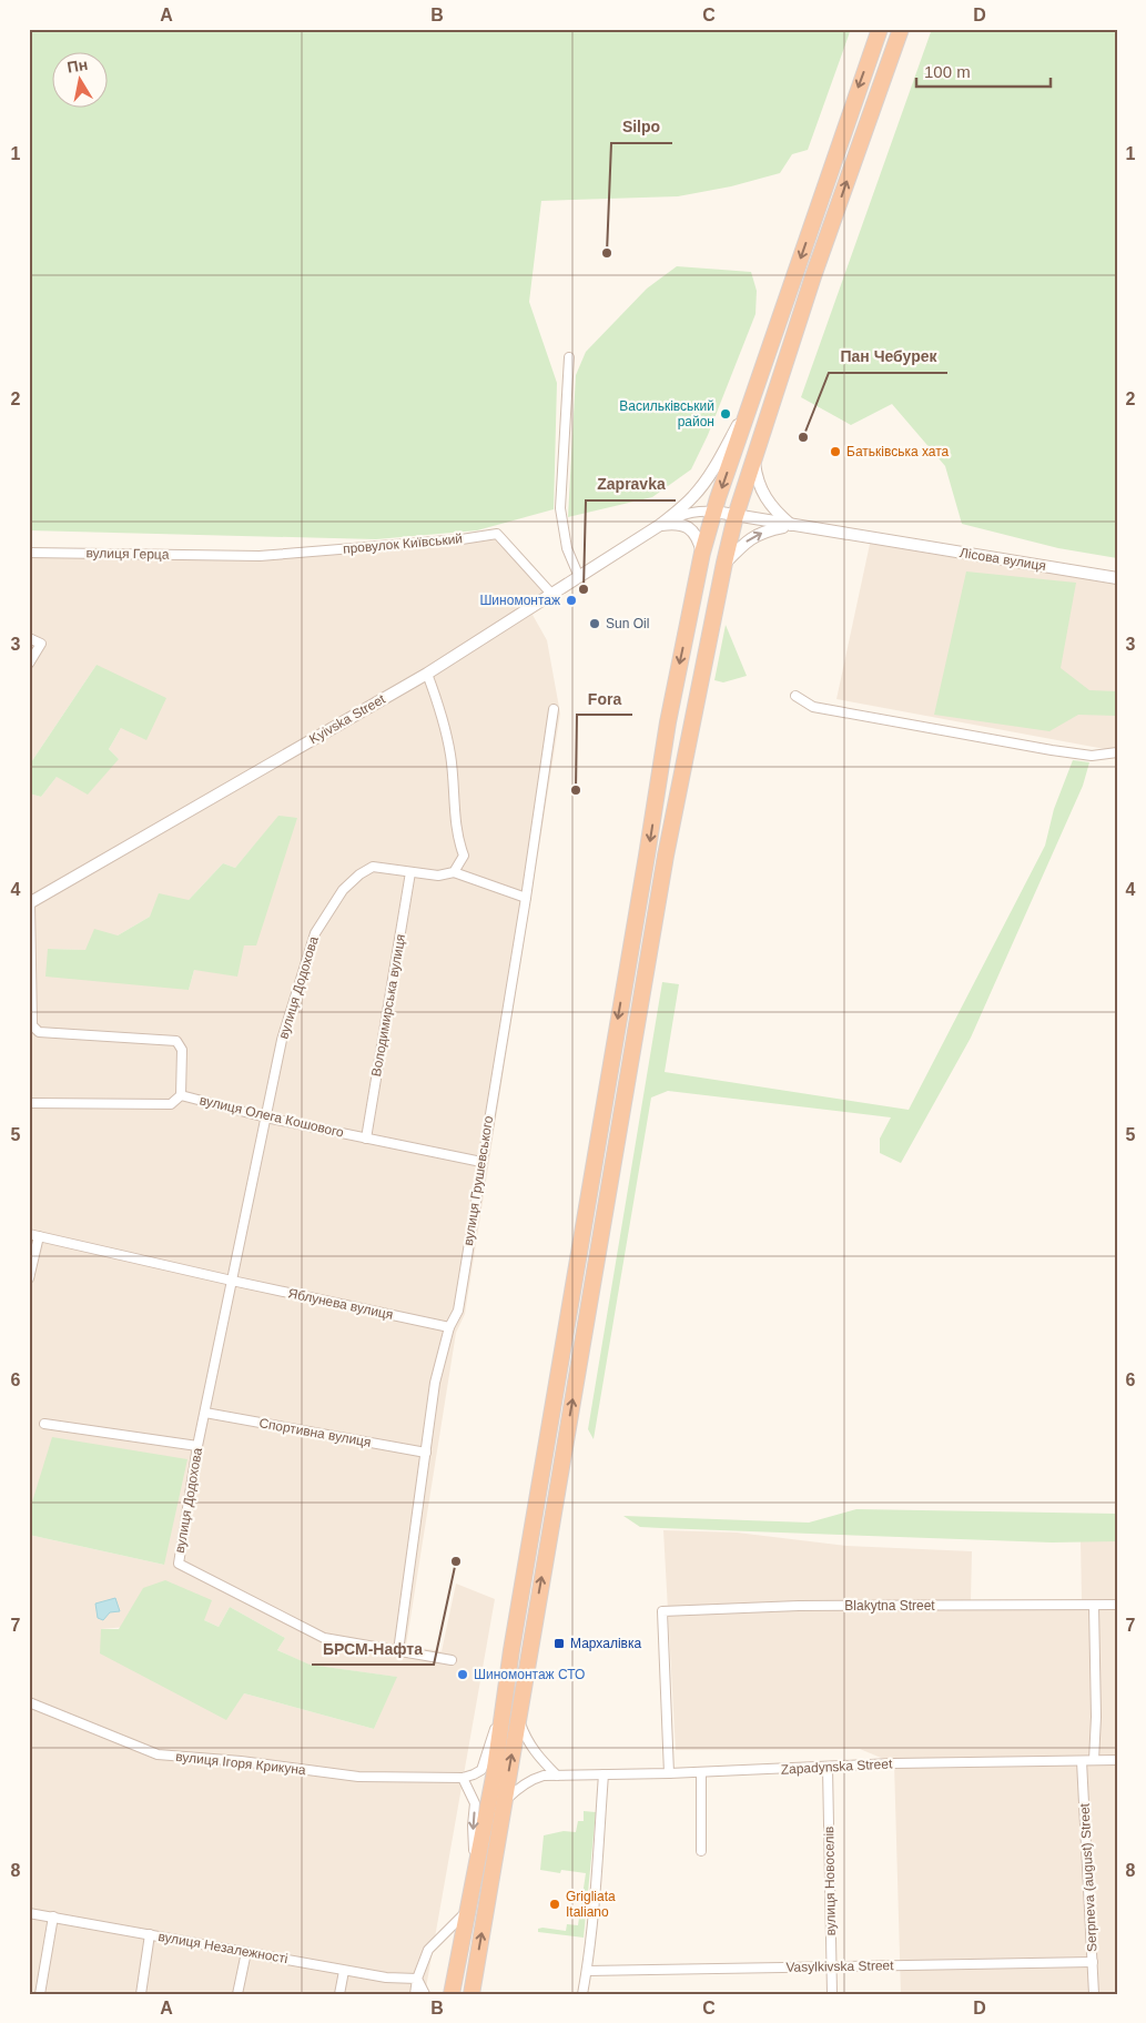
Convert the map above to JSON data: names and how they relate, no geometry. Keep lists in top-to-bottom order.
{
  "streets": {
    "street": [
      "провулок Київський",
      "вулиця Герца",
      "Лісова вулиця",
      "Kyivska Street",
      "вулиця Додохова",
      "Володимирська вулиця",
      "вулиця Олега Кошового",
      "вулиця Грушевського",
      "Яблунева вулиця",
      "Спортивна вулиця",
      "Blakytna Street",
      "вулиця Ігоря Крикуна",
      "Zapadynska Street",
      "Serpneva (august) Street",
      "вулиця Новоселів",
      "вулиця Незалежності",
      "Vasylkivska Street"
    ]
  },
  "crossings": [
    ["провулок Київський", "вулиця Герца"],
    ["провулок Київський", "Kyivska Street"],
    ["вулиця Додохова", "Володимирська вулиця"],
    ["вулиця Додохова", "вулиця Олега Кошового"],
    ["вулиця Додохова", "вулиця Грушевського"],
    ["вулиця Додохова", "Яблунева вулиця"],
    ["вулиця Додохова", "Спортивна вулиця"],
    ["Володимирська вулиця", "вулиця Олега Кошового"],
    ["вулиця Олега Кошового", "вулиця Грушевського"],
    ["вулиця Грушевського", "Яблунева вулиця"],
    ["вулиця Грушевського", "Спортивна вулиця"],
    ["Blakytna Street", "Zapadynska Street"],
    ["Zapadynska Street", "Serpneva (august) Street"],
    ["Zapadynska Street", "вулиця Новоселів"],
    ["Serpneva (august) Street", "Vasylkivska Street"],
    ["вулиця Новоселів", "Vasylkivska Street"]
  ],
  "places": {
    "other": [
      "Silpo",
      "Васильківський район",
      "Пан Чебурек",
      "Батьківська хата",
      "Zapravka",
      "Шиномонтаж",
      "Sun Oil",
      "Fora",
      "БРСМ-Нафта",
      "Шиномонтаж СТО",
      "Grigliata Italiano"
    ],
    "transit": ["Мархалівка"]
  },
  "scale_bar": "100 m",
  "north": "top",
  "grid": {
    "columns": [
      "A",
      "B",
      "C",
      "D"
    ],
    "rows": [
      "1",
      "2",
      "3",
      "4",
      "5",
      "6",
      "7",
      "8"
    ]
  }
}
